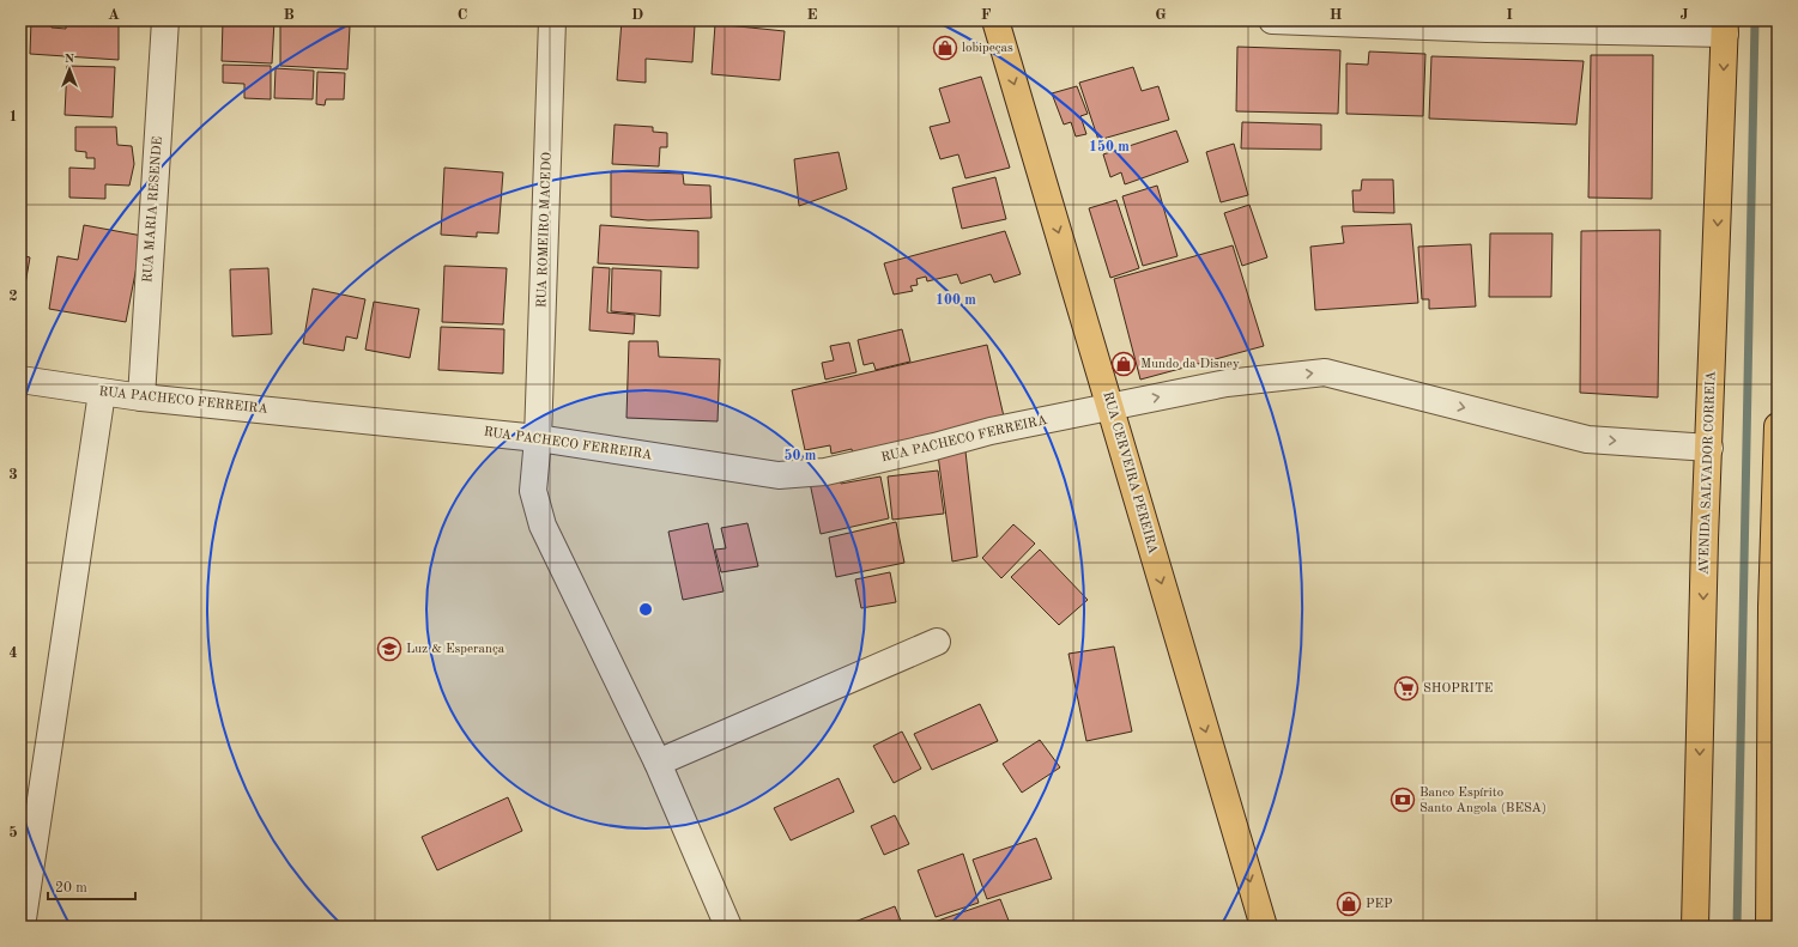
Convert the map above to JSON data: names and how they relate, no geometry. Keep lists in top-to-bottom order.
{
  "streets": {
    "main road": ["RUA CERVEIRA PEREIRA", "AVENIDA SALVADOR CORREIA"],
    "street": ["RUA MARIA RESENDE", "RUA ROMEIRO MACEDO", "RUA PACHECO FERREIRA"]
  },
  "crossings": [
    ["RUA MARIA RESENDE", "RUA PACHECO FERREIRA"],
    ["RUA ROMEIRO MACEDO", "RUA PACHECO FERREIRA"],
    ["RUA PACHECO FERREIRA", "RUA CERVEIRA PEREIRA"],
    ["RUA PACHECO FERREIRA", "AVENIDA SALVADOR CORREIA"]
  ],
  "one_way": ["RUA PACHECO FERREIRA", "RUA CERVEIRA PEREIRA"],
  "places": {
    "shop": ["lobipeças", "Mundo da Disney", "PEP"],
    "school or university": ["Luz & Esperança"],
    "supermarket": ["SHOPRITE"],
    "bank": ["Banco Espírito Santo Angola (BESA)"]
  },
  "scale_bar": "20 m",
  "north": "top",
  "grid": {
    "columns": [
      "A",
      "B",
      "C",
      "D",
      "E",
      "F",
      "G",
      "H",
      "I",
      "J"
    ],
    "rows": [
      "1",
      "2",
      "3",
      "4",
      "5"
    ]
  },
  "rings": ["150 m", "100 m", "50 m"]
}
